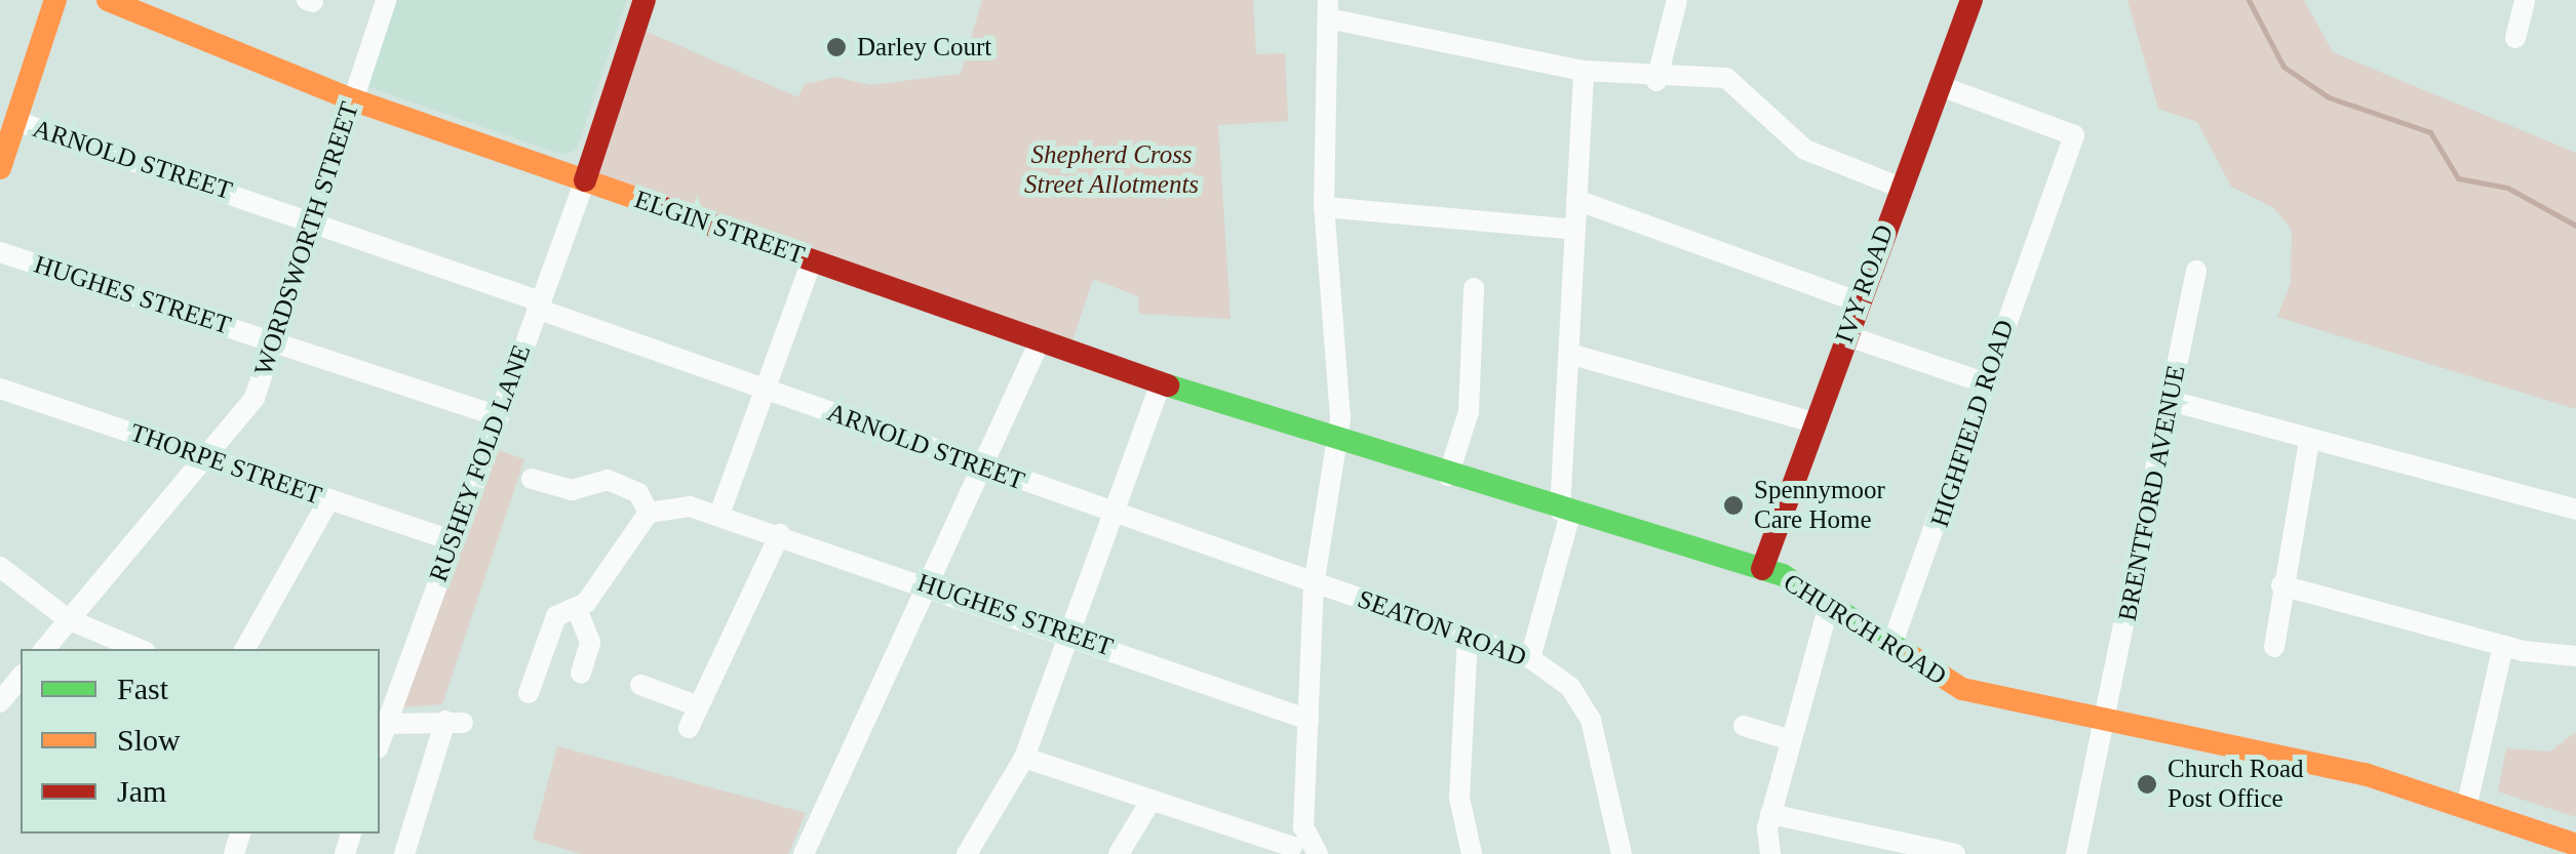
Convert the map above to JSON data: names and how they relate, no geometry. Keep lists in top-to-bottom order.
{
  "streets": {
    "street": [
      "ARNOLD STREET",
      "ELGIN STREET",
      "WORDSWORTH STREET",
      "IVY ROAD",
      "HUGHES STREET",
      "HIGHFIELD ROAD",
      "RUSHEY FOLD LANE",
      "THORPE STREET",
      "BRENTFORD AVENUE",
      "SEATON ROAD",
      "CHURCH ROAD"
    ]
  },
  "crossings": [
    ["ARNOLD STREET", "WORDSWORTH STREET"],
    ["ARNOLD STREET", "RUSHEY FOLD LANE"],
    ["ARNOLD STREET", "SEATON ROAD"],
    ["ELGIN STREET", "WORDSWORTH STREET"],
    ["ELGIN STREET", "RUSHEY FOLD LANE"],
    ["ELGIN STREET", "CHURCH ROAD"],
    ["WORDSWORTH STREET", "HUGHES STREET"],
    ["WORDSWORTH STREET", "THORPE STREET"],
    ["IVY ROAD", "HIGHFIELD ROAD"],
    ["IVY ROAD", "CHURCH ROAD"],
    ["HUGHES STREET", "RUSHEY FOLD LANE"],
    ["HIGHFIELD ROAD", "CHURCH ROAD"],
    ["RUSHEY FOLD LANE", "THORPE STREET"],
    ["BRENTFORD AVENUE", "CHURCH ROAD"]
  ],
  "parks": ["Shepherd Cross Street Allotments"],
  "places": ["Darley Court", "Spennymoor Care Home", "Church Road Post Office"],
  "legend": ["Fast", "Slow", "Jam"]
}
